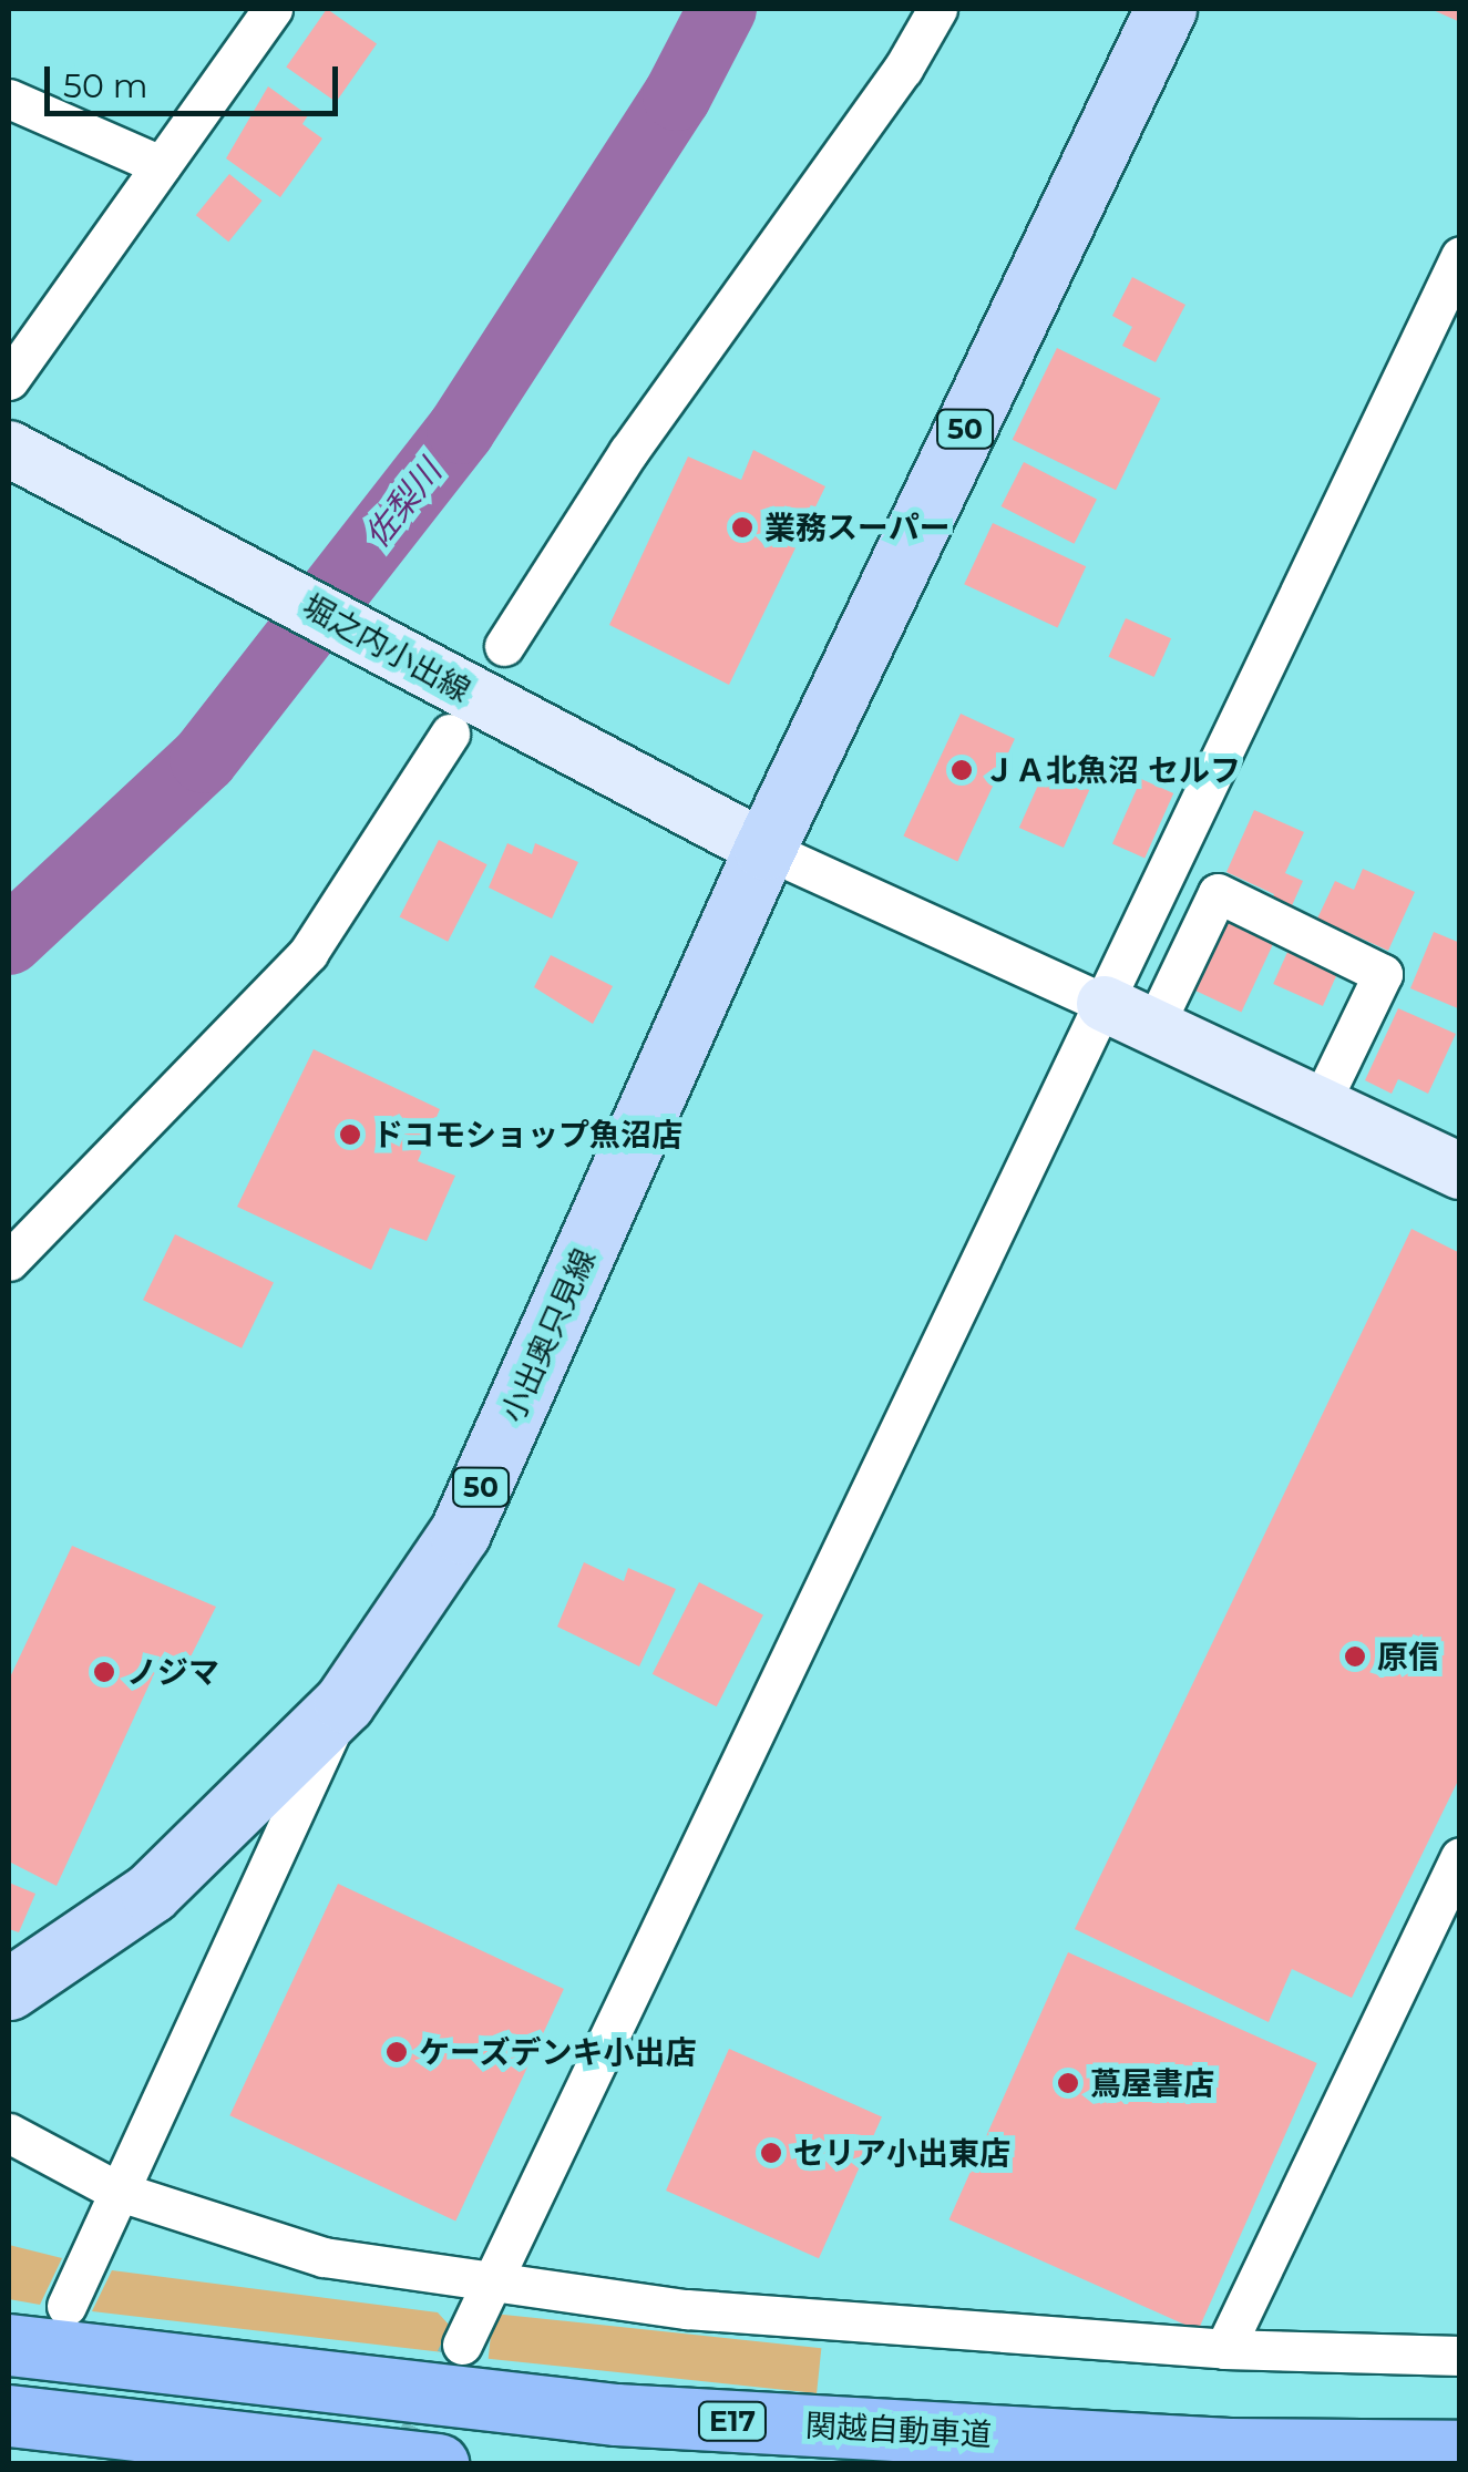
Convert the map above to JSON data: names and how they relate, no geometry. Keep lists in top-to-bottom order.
{
  "streets": {
    "highway": ["E17", "関越自動車道"],
    "main road": ["50", "堀之内小出線", "小出奥只見線"]
  },
  "crossings": [
    ["50", "堀之内小出線"],
    ["50", "小出奥只見線"],
    ["堀之内小出線", "小出奥只見線"]
  ],
  "water": ["佐梨川"],
  "places": [
    "業務スーパー",
    "ＪＡ北魚沼 セルフ",
    "ドコモショップ魚沼店",
    "原信",
    "ノジマ",
    "ケーズデンキ小出店",
    "蔦屋書店",
    "セリア小出東店"
  ],
  "scale_bar": "50 m"
}
